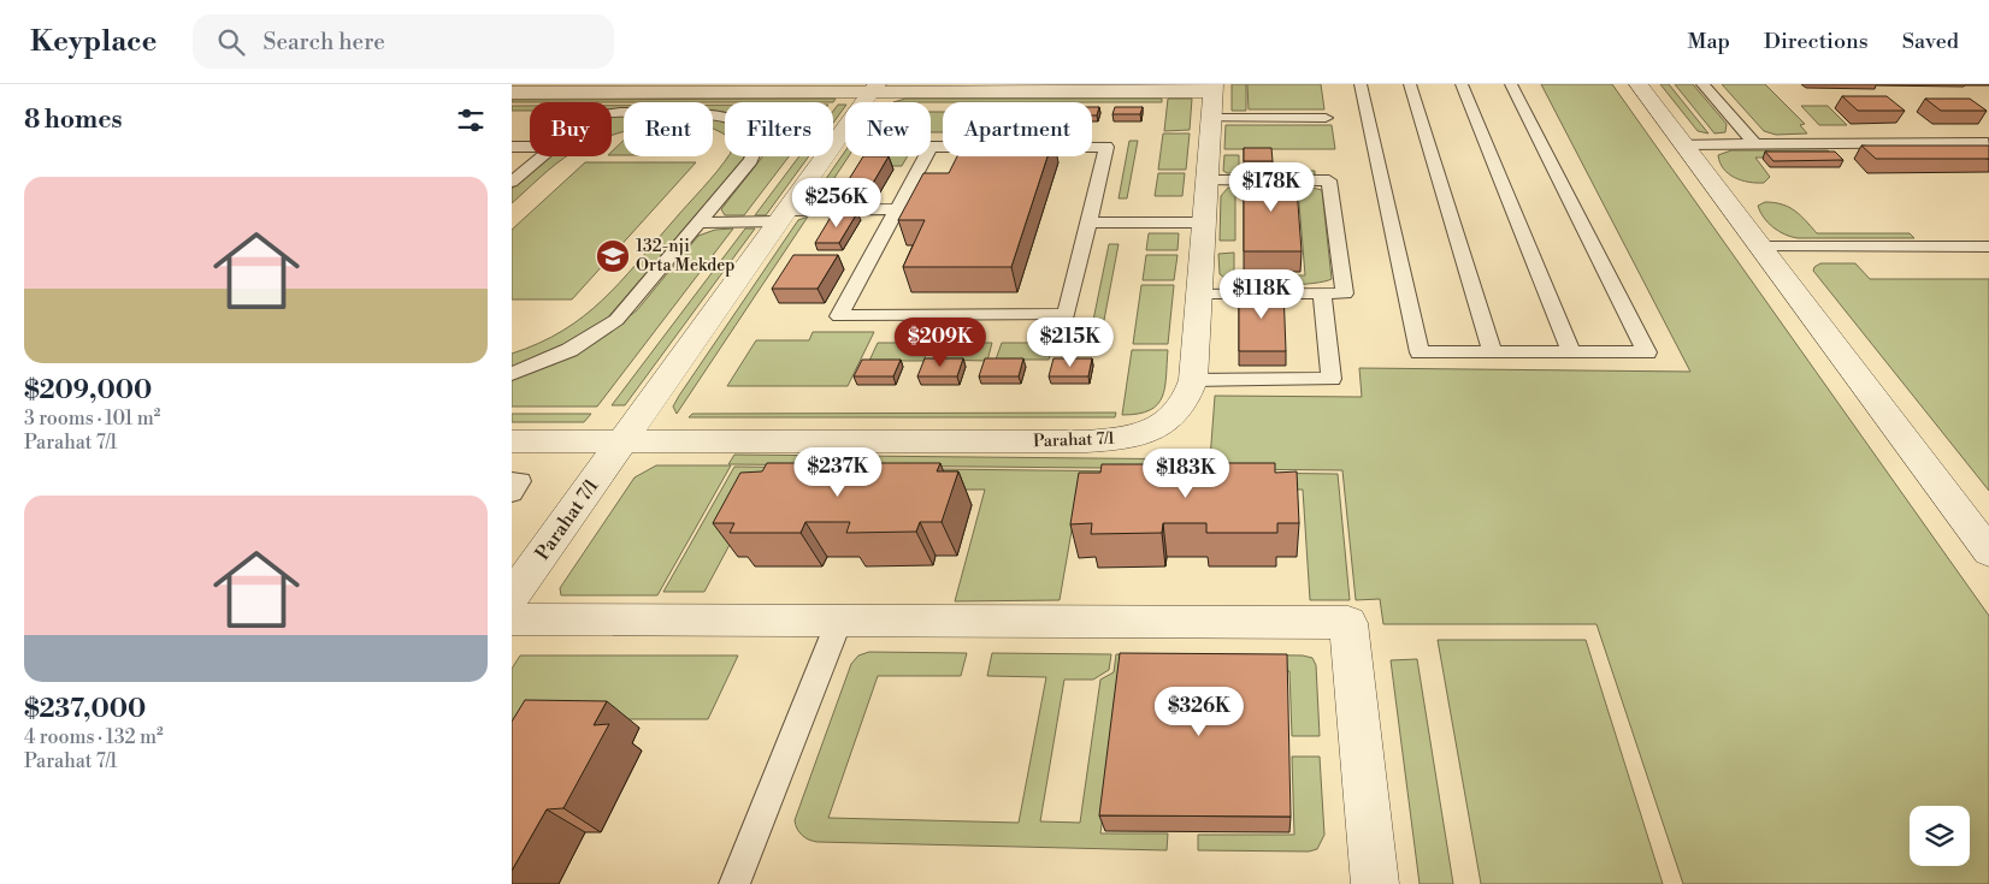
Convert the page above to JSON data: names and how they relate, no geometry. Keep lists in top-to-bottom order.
{
  "streets": {
    "street": ["Parahat 7/1"]
  },
  "places": {
    "school or university": ["132-nji Orta Mekdep"]
  },
  "page": {
    "header": "Keyplace",
    "search": "Search here",
    "nav": ["Map", "Directions", "Saved"],
    "heading": "8 homes",
    "chip": [
      "Buy",
      "Rent",
      "Filters",
      "New",
      "Apartment"
    ],
    "list": [
      {
        "name": "$209,000",
        "note": "3 rooms · 101 m² · Parahat 7/1"
      },
      {
        "name": "$237,000",
        "note": "4 rooms · 132 m² · Parahat 7/1"
      }
    ],
    "price": [
      "$178K",
      "$256K",
      "$118K",
      "$209K",
      "$215K",
      "$237K",
      "$183K",
      "$326K"
    ]
  }
}
